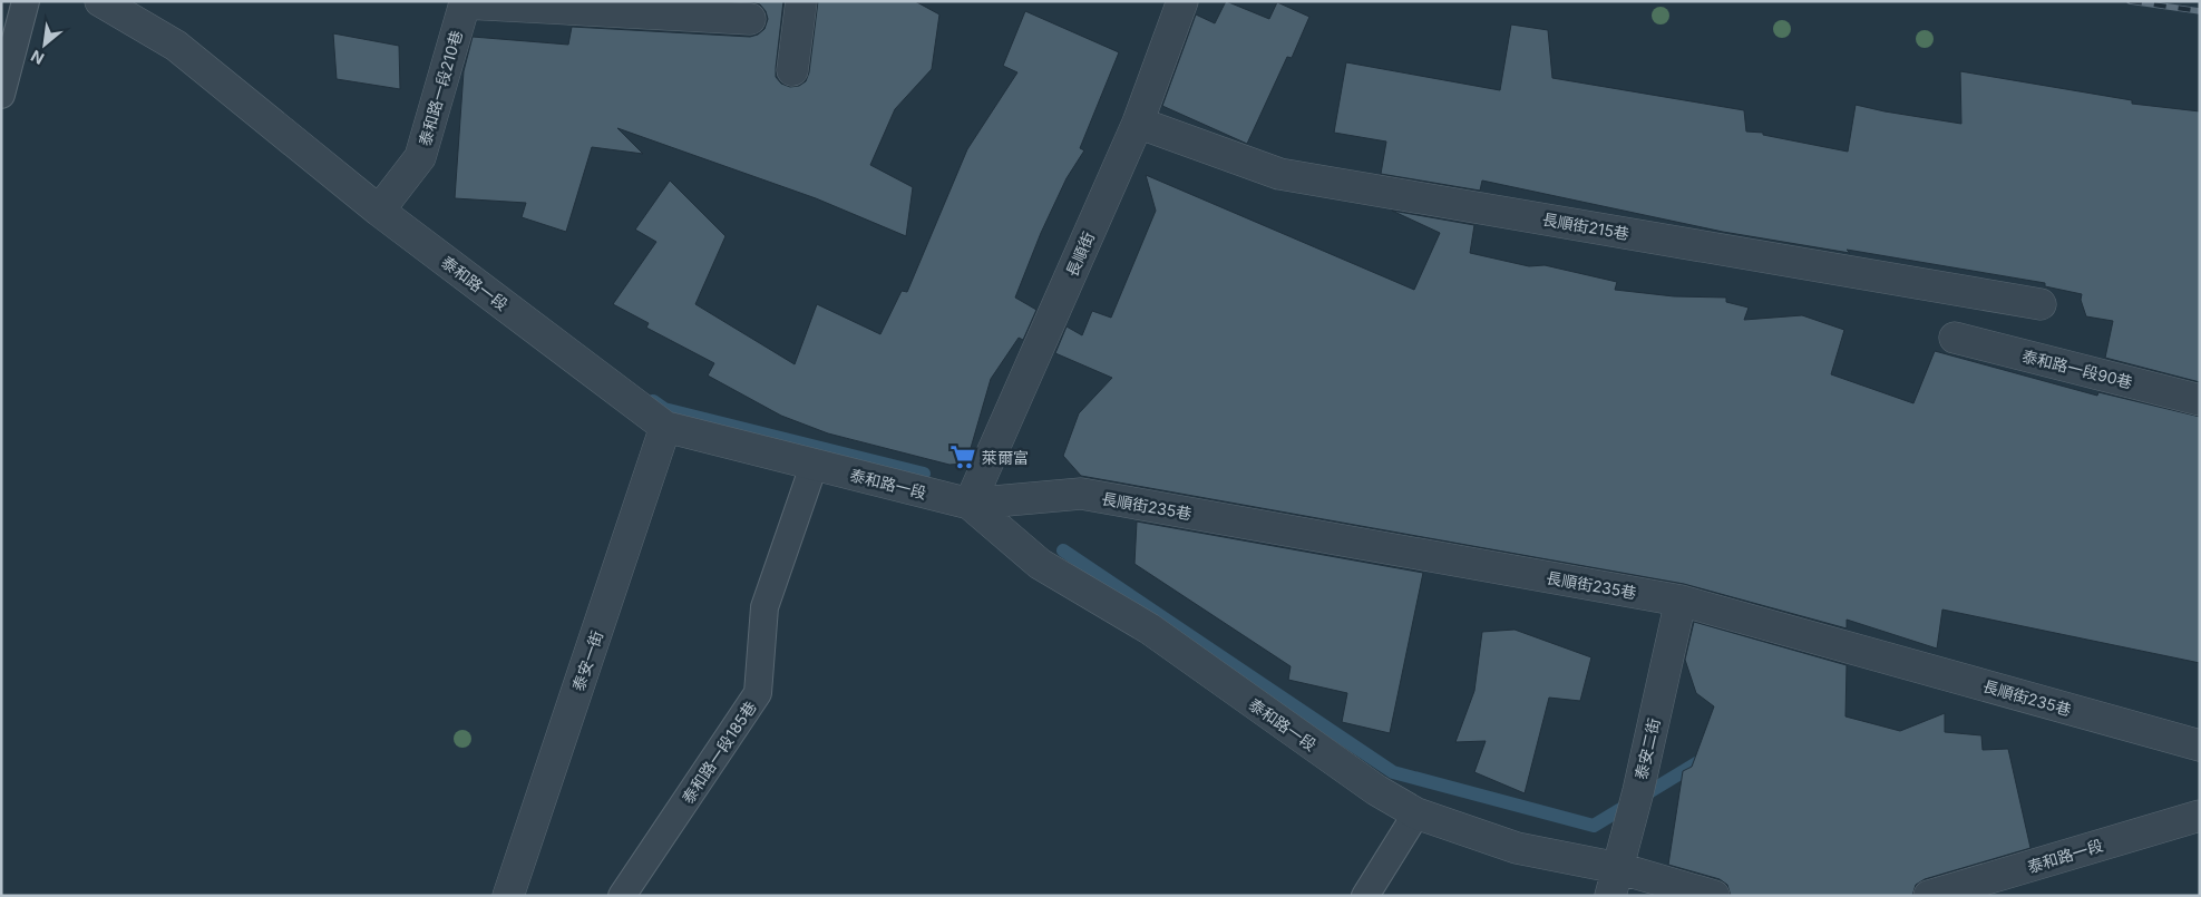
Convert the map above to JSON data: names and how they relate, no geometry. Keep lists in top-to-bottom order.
{
  "streets": {
    "street": [
      "泰和路一段210巷",
      "長順街215巷",
      "長順街",
      "泰和路一段",
      "泰和路一段90巷",
      "長順街235巷",
      "泰安一街",
      "泰安二街"
    ],
    "lane": ["泰和路一段185巷"]
  },
  "crossings": [
    ["泰和路一段210巷", "泰和路一段"],
    ["長順街215巷", "長順街"],
    ["長順街", "泰和路一段"],
    ["長順街", "長順街235巷"],
    ["泰和路一段", "長順街235巷"],
    ["泰和路一段", "泰安一街"],
    ["泰和路一段", "泰安二街"],
    ["泰和路一段", "泰和路一段185巷"],
    ["長順街235巷", "泰安二街"]
  ],
  "places": {
    "supermarket": ["萊爾富"]
  },
  "north": "bottom left"
}
